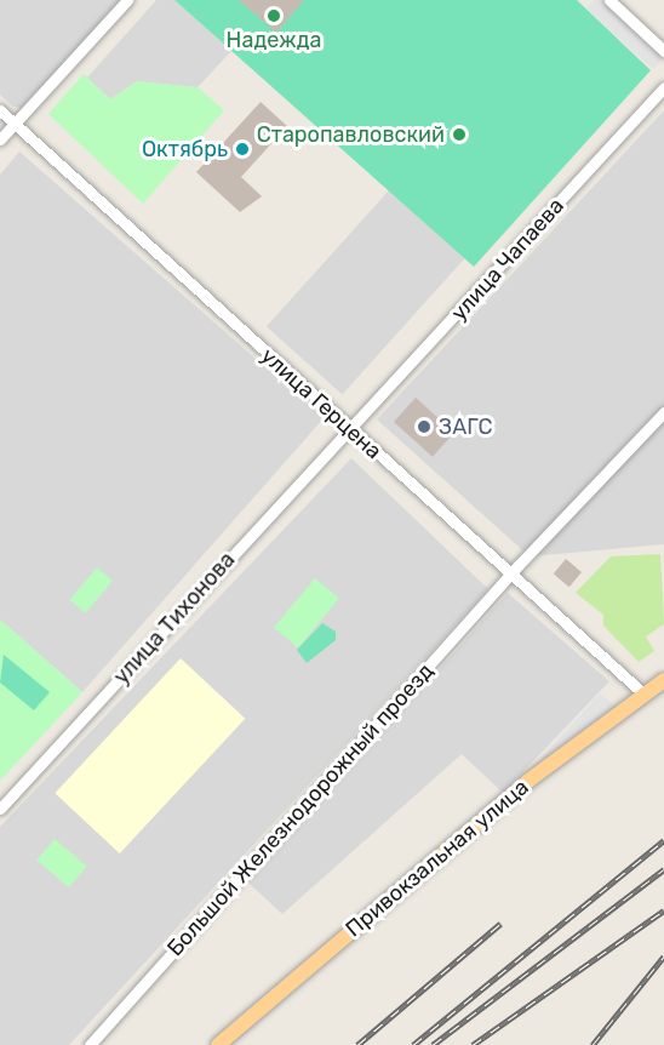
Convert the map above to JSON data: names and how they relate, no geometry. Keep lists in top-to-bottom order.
{
  "streets": {
    "main road": ["Привокзальная улица"],
    "street": [
      "улица Чапаева",
      "улица Герцена",
      "улица Тихонова",
      "Большой Железнодорожный проезд"
    ]
  },
  "crossings": [
    ["улица Чапаева", "улица Герцена"],
    ["улица Чапаева", "улица Тихонова"],
    ["улица Герцена", "улица Тихонова"],
    ["улица Герцена", "Большой Железнодорожный проезд"],
    ["улица Герцена", "Привокзальная улица"]
  ],
  "places": [
    "Надежда",
    "Старопавловский",
    "Октябрь",
    "ЗАГС"
  ]
}
